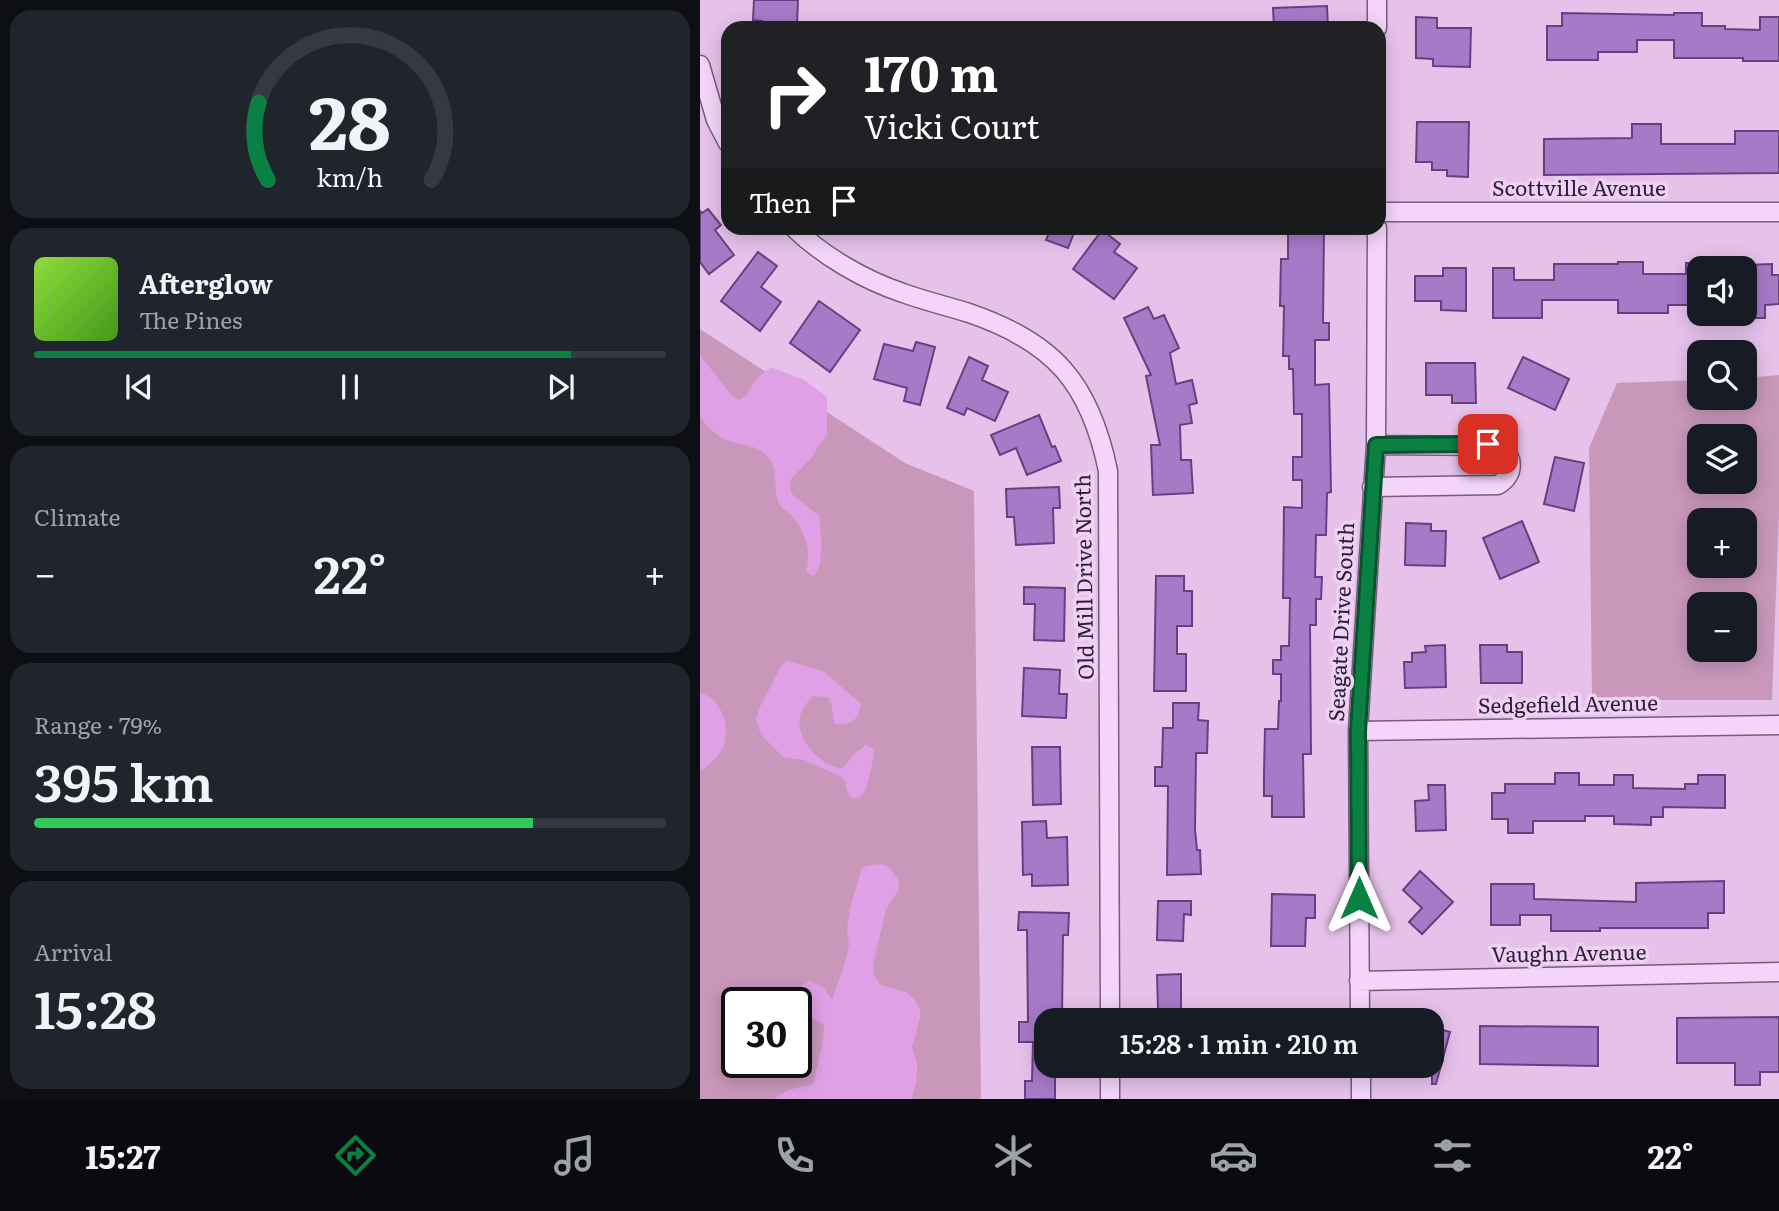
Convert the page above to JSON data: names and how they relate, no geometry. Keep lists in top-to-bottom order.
{
  "streets": {
    "street": [
      "Scottville Avenue",
      "Old Mill Drive North",
      "Seagate Drive South",
      "Sedgefield Avenue",
      "Vaughn Avenue"
    ]
  },
  "crossings": [
    ["Seagate Drive South", "Sedgefield Avenue"],
    ["Seagate Drive South", "Vaughn Avenue"]
  ],
  "page": {
    "turn": ["170 m", "Vicki Court"],
    "then": "Then",
    "map_buttons": ["+", "−"],
    "song": ["Afterglow", "The Pines"],
    "tile": [
      "Climate",
      ["Range · 79%", "395 km"],
      ["Arrival", "15:28"]
    ],
    "heat": ["−", "22°", "+"],
    "limit": "30",
    "trip": "15:28 · 1 min · 210 m",
    "tabs": ["15:27", "22°"],
    "gauge": ["28", "km/h"]
  }
}
